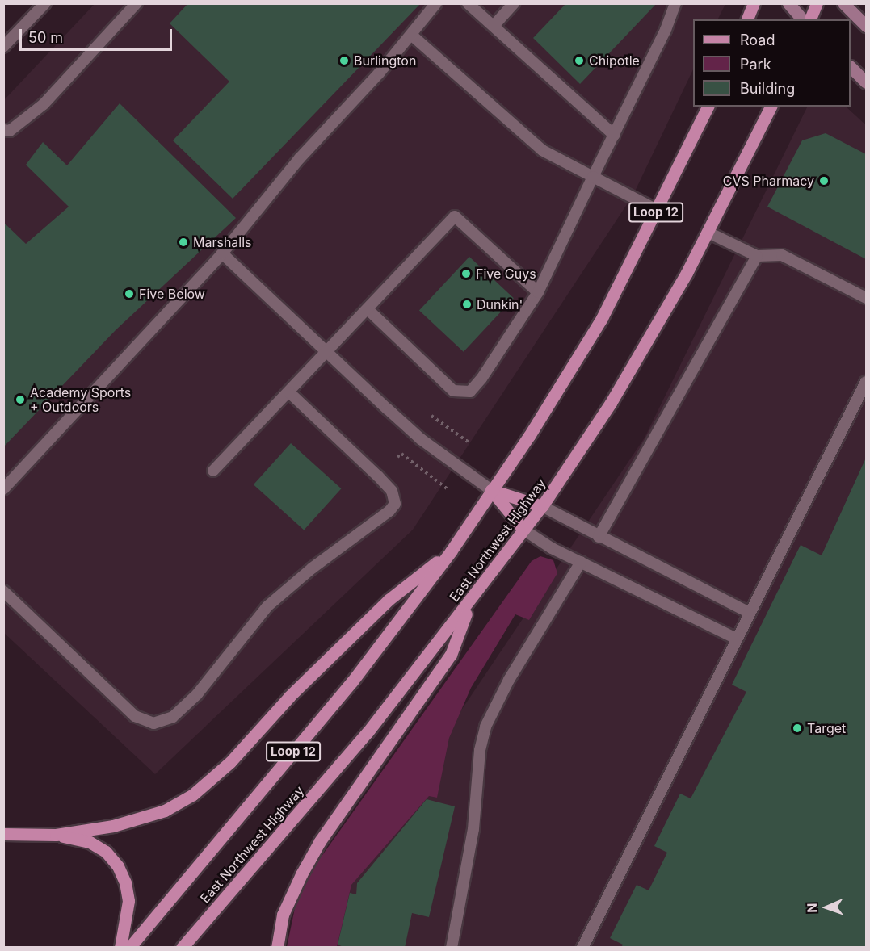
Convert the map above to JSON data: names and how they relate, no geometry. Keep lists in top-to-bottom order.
{
  "streets": {
    "main road": ["Loop 12", "East Northwest Highway"]
  },
  "places": [
    "Burlington",
    "Chipotle",
    "CVS Pharmacy",
    "Marshalls",
    "Five Guys",
    "Five Below",
    "Dunkin'",
    "Academy Sports + Outdoors",
    "Target"
  ],
  "legend": ["Road", "Park", "Building"],
  "scale_bar": "50 m",
  "north": "left"
}
